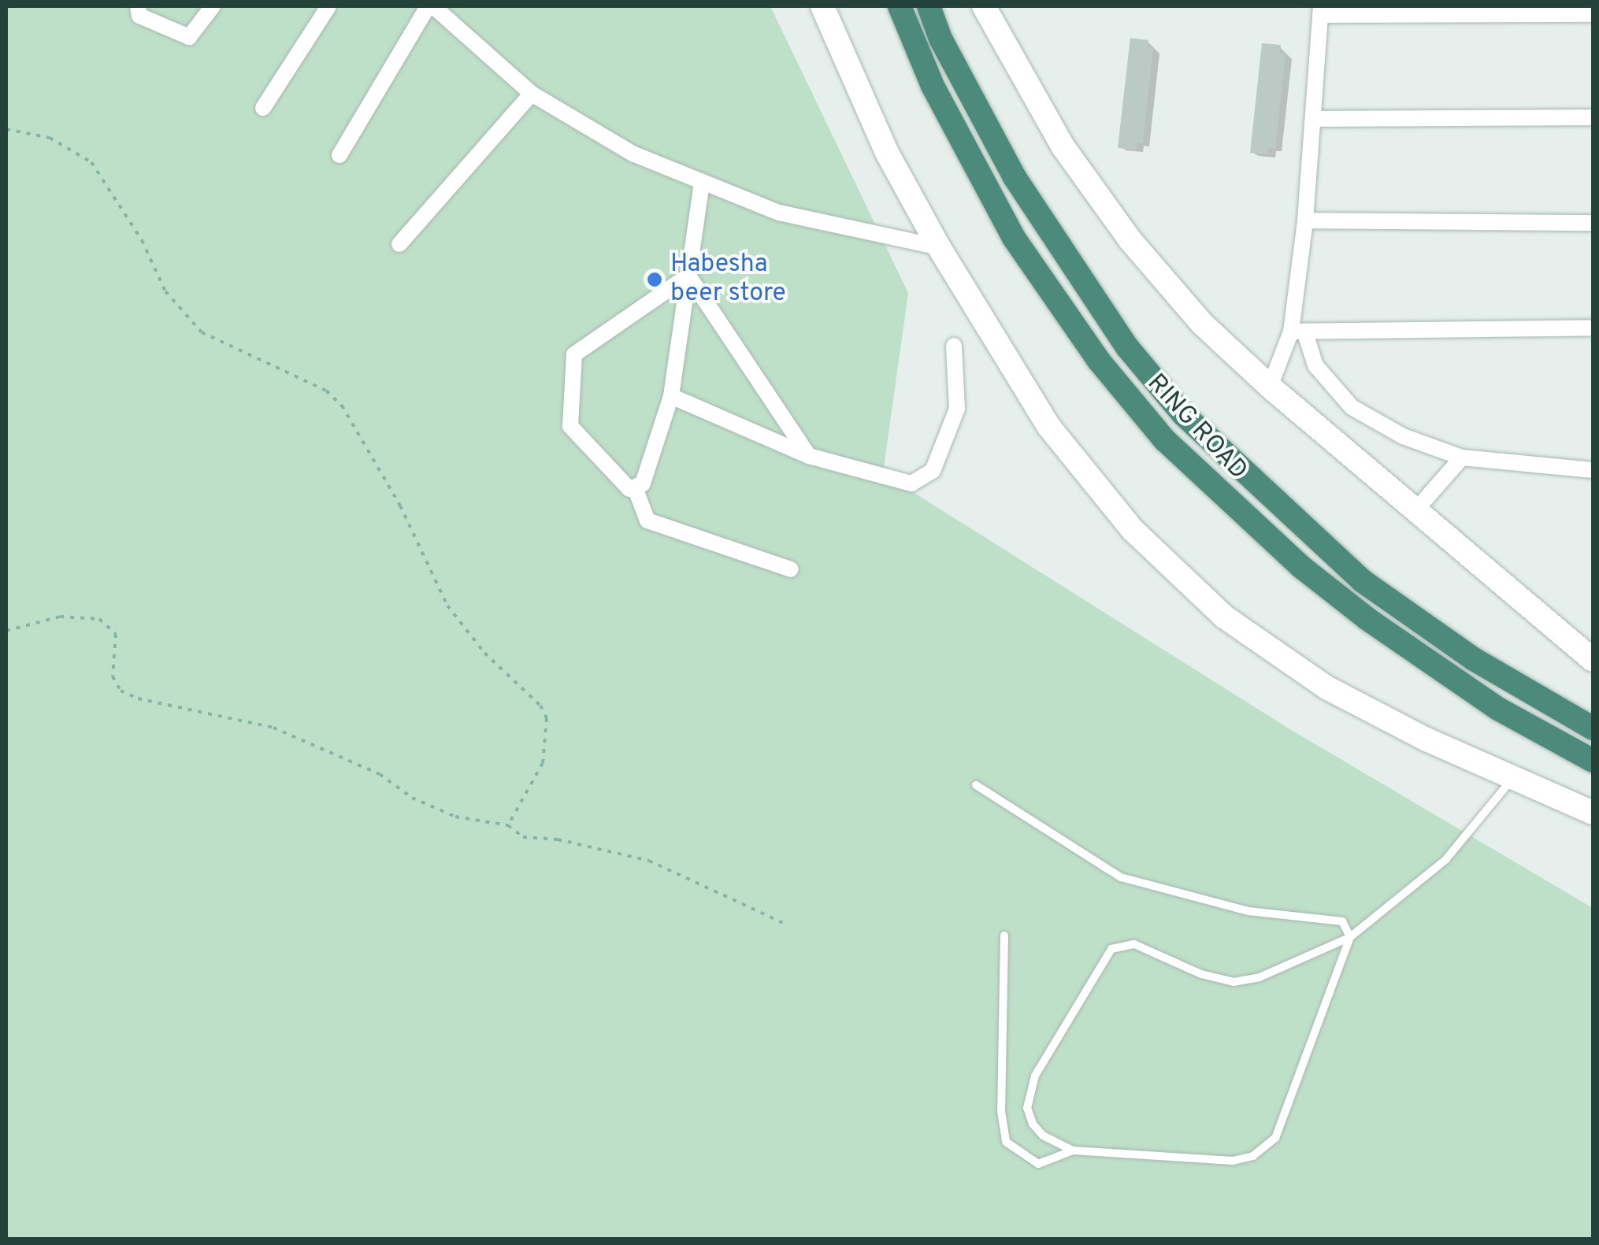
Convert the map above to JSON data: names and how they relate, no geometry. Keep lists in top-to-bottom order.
{
  "streets": {
    "highway": ["RING ROAD"]
  },
  "places": ["Habesha beer store"]
}
